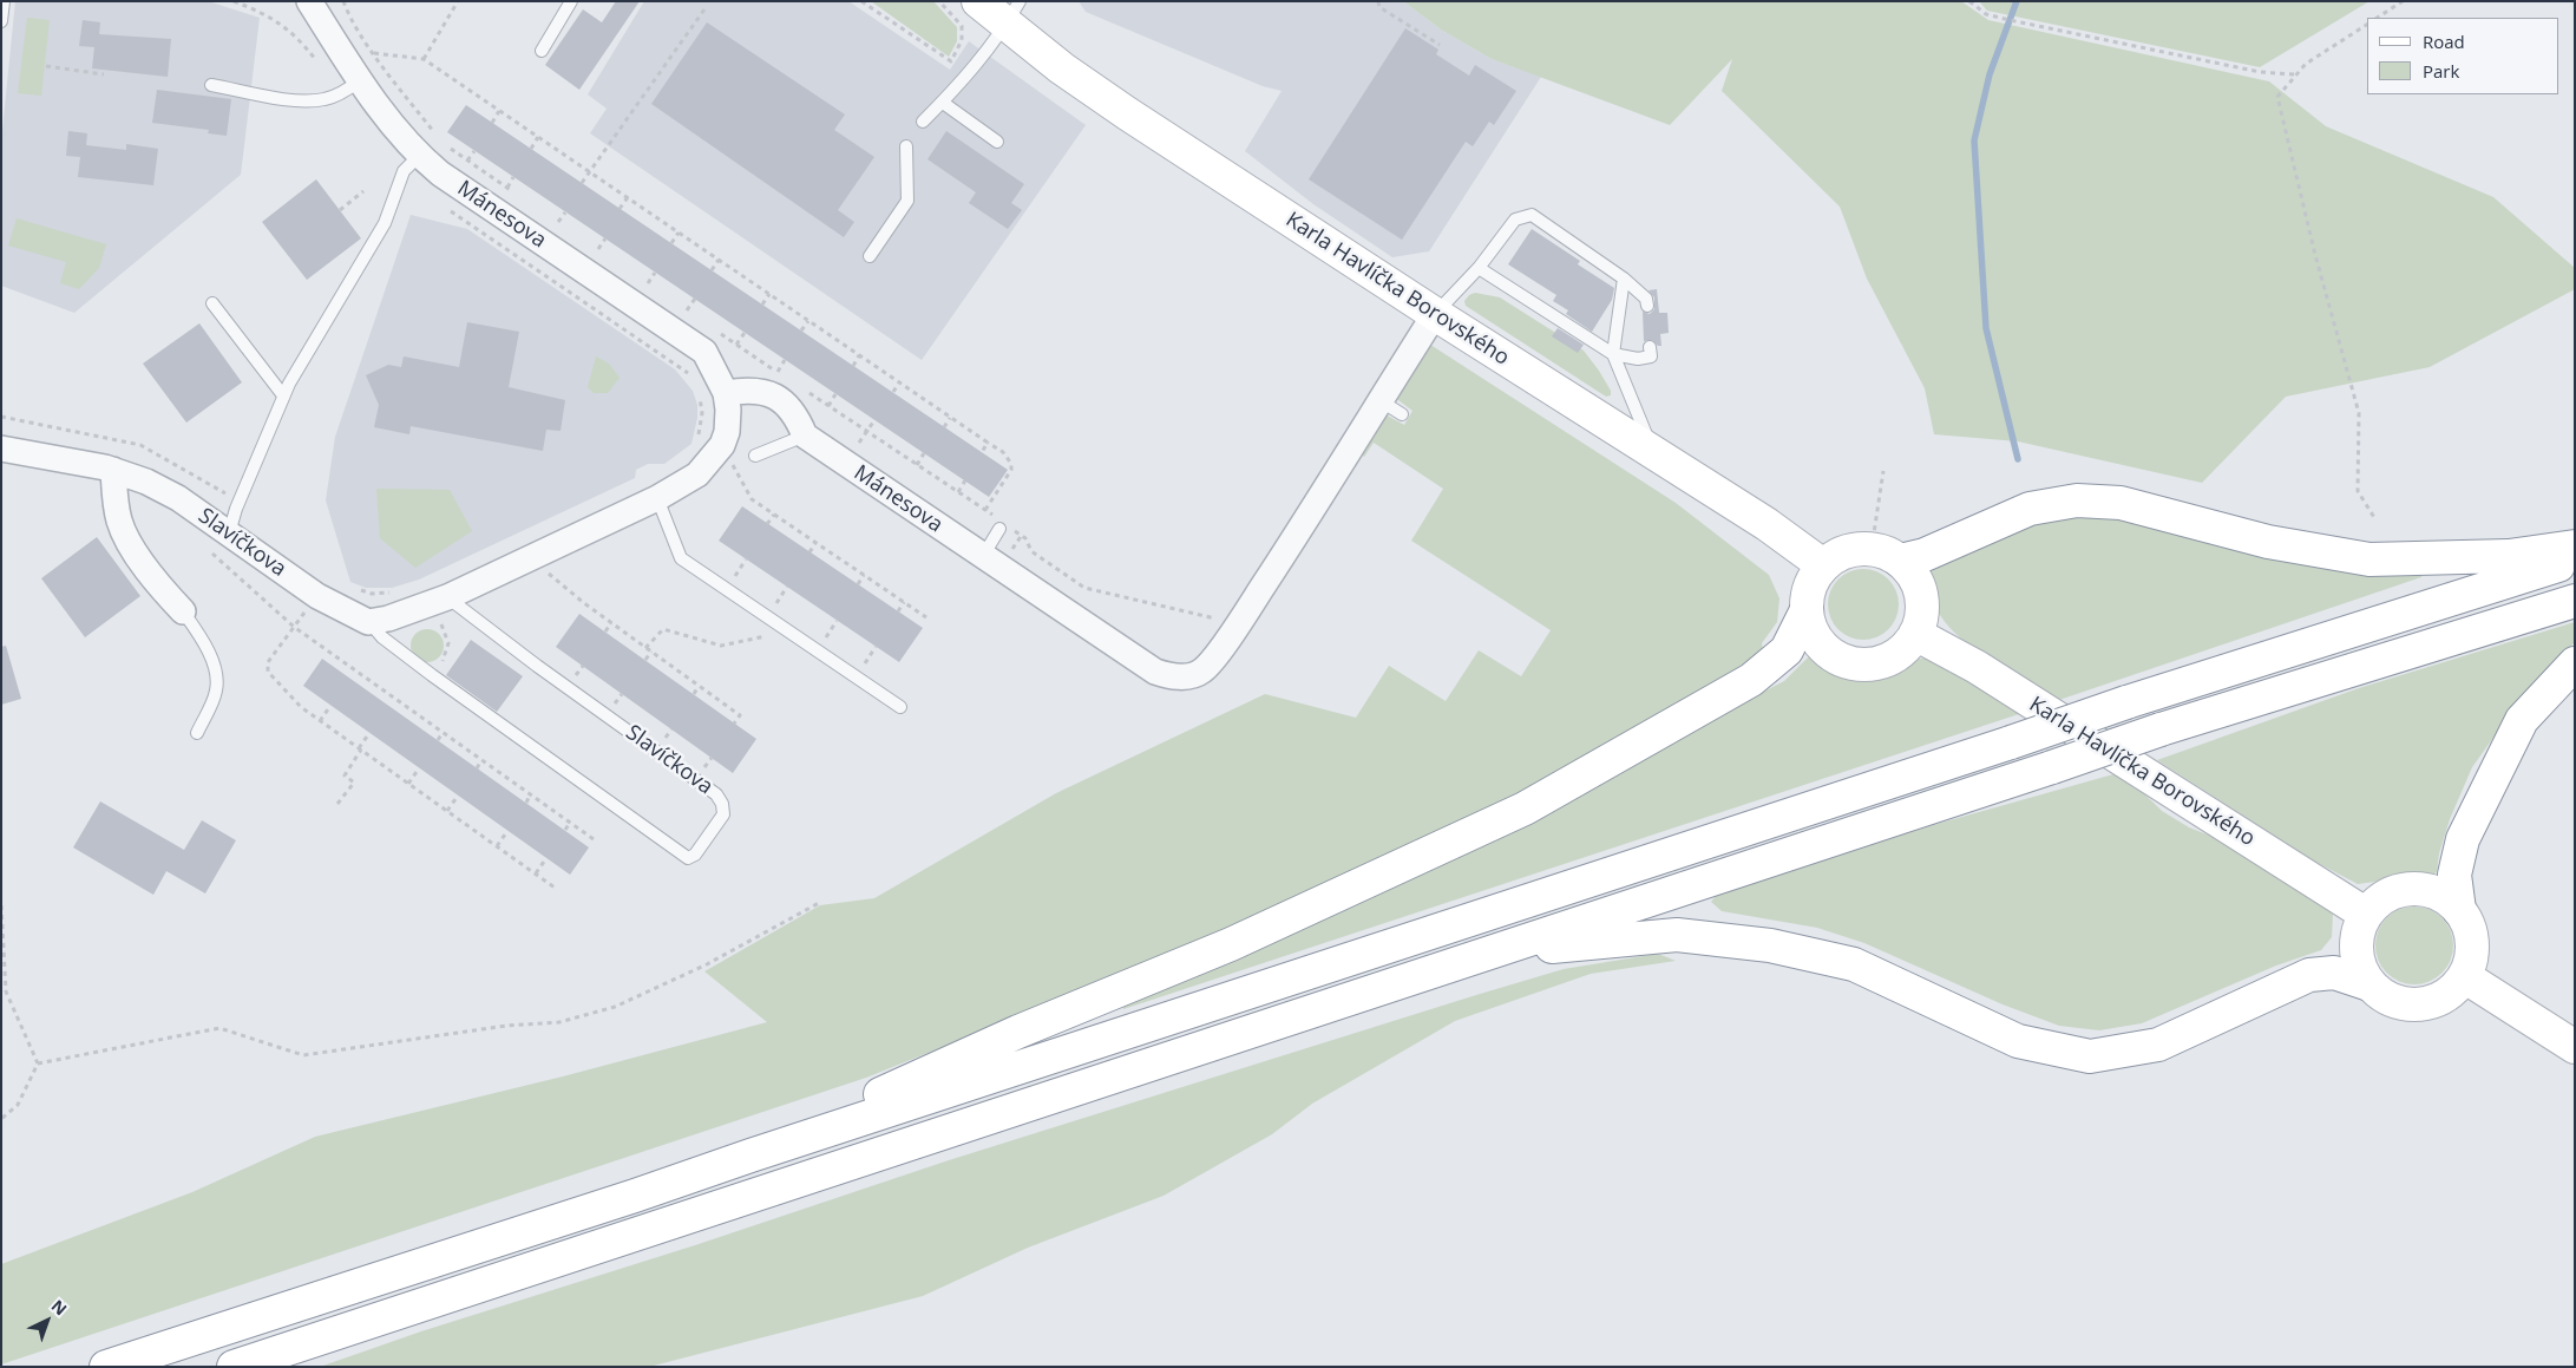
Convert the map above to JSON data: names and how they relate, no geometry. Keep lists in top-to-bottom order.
{
  "streets": {
    "main road": ["Karla Havlíčka Borovského"],
    "street": ["Mánesova", "Slavíčkova"]
  },
  "crossings": [
    ["Mánesova", "Karla Havlíčka Borovského"]
  ],
  "legend": ["Road", "Park"],
  "north": "top right"
}
